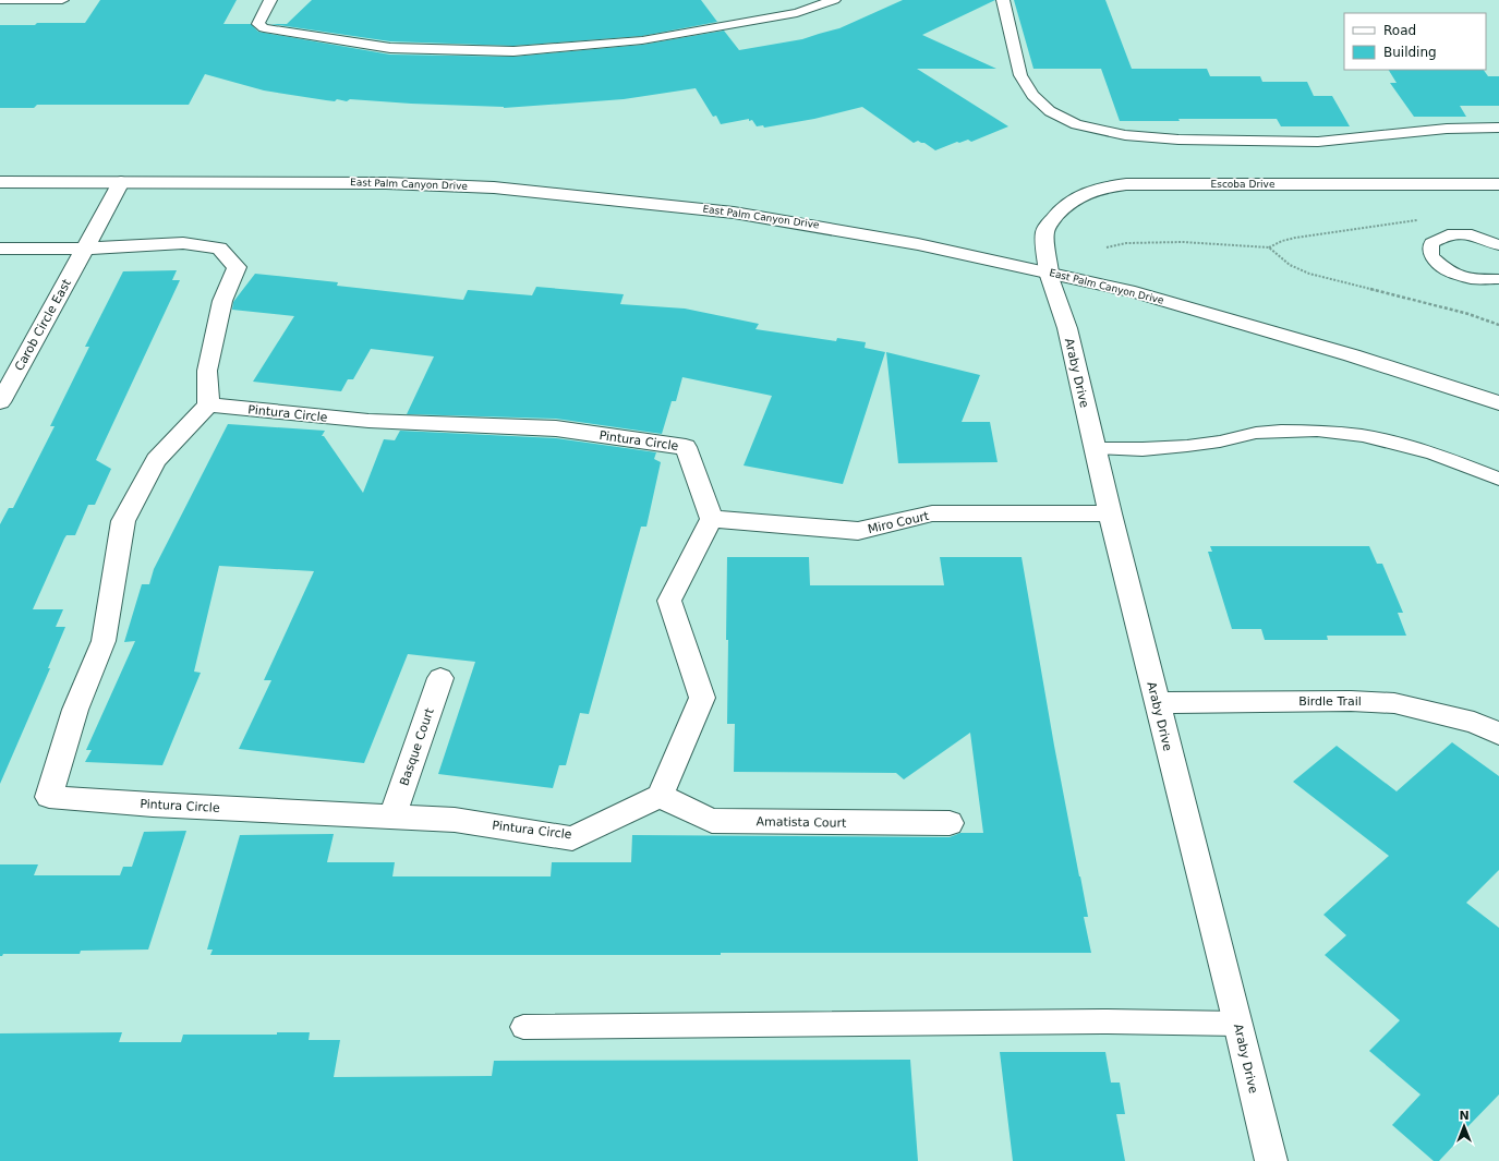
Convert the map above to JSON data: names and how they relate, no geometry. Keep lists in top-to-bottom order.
{
  "streets": {
    "street": [
      "East Palm Canyon Drive",
      "Escoba Drive",
      "Carob Circle East",
      "Araby Drive",
      "Pintura Circle",
      "Miro Court",
      "Birdle Trail",
      "Basque Court",
      "Amatista Court"
    ]
  },
  "crossings": [
    ["East Palm Canyon Drive", "Escoba Drive"],
    ["East Palm Canyon Drive", "Carob Circle East"],
    ["East Palm Canyon Drive", "Araby Drive"],
    ["Escoba Drive", "Araby Drive"],
    ["Araby Drive", "Miro Court"],
    ["Araby Drive", "Birdle Trail"],
    ["Pintura Circle", "Miro Court"],
    ["Pintura Circle", "Basque Court"],
    ["Pintura Circle", "Amatista Court"]
  ],
  "legend": ["Road", "Building"],
  "north": "top"
}
